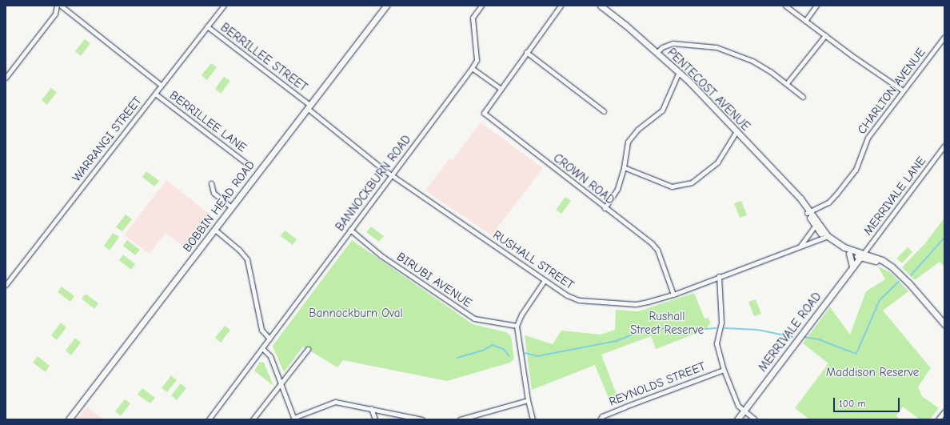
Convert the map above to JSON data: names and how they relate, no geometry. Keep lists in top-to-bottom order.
{
  "streets": {
    "street": [
      "BERRILLEE STREET",
      "PENTECOST AVENUE",
      "CHARLTON AVENUE",
      "BERRILLEE LANE",
      "WARRANGI STREET",
      "CROWN ROAD",
      "BANNOCKBURN ROAD",
      "MERRIVALE LANE",
      "BOBBIN HEAD ROAD",
      "RUSHALL STREET",
      "BIRUBI AVENUE",
      "MERRIVALE ROAD",
      "REYNOLDS STREET"
    ]
  },
  "crossings": [
    ["BERRILLEE STREET", "WARRANGI STREET"],
    ["BERRILLEE STREET", "BOBBIN HEAD ROAD"],
    ["BERRILLEE STREET", "RUSHALL STREET"],
    ["PENTECOST AVENUE", "CHARLTON AVENUE"],
    ["PENTECOST AVENUE", "MERRIVALE LANE"],
    ["PENTECOST AVENUE", "RUSHALL STREET"],
    ["PENTECOST AVENUE", "MERRIVALE ROAD"],
    ["BERRILLEE LANE", "WARRANGI STREET"],
    ["CROWN ROAD", "RUSHALL STREET"],
    ["BANNOCKBURN ROAD", "RUSHALL STREET"],
    ["BANNOCKBURN ROAD", "BIRUBI AVENUE"],
    ["MERRIVALE LANE", "MERRIVALE ROAD"],
    ["BOBBIN HEAD ROAD", "RUSHALL STREET"]
  ],
  "parks": ["Bannockburn Oval", "Rushall Street Reserve", "Maddison Reserve"],
  "scale_bar": "100 m"
}
